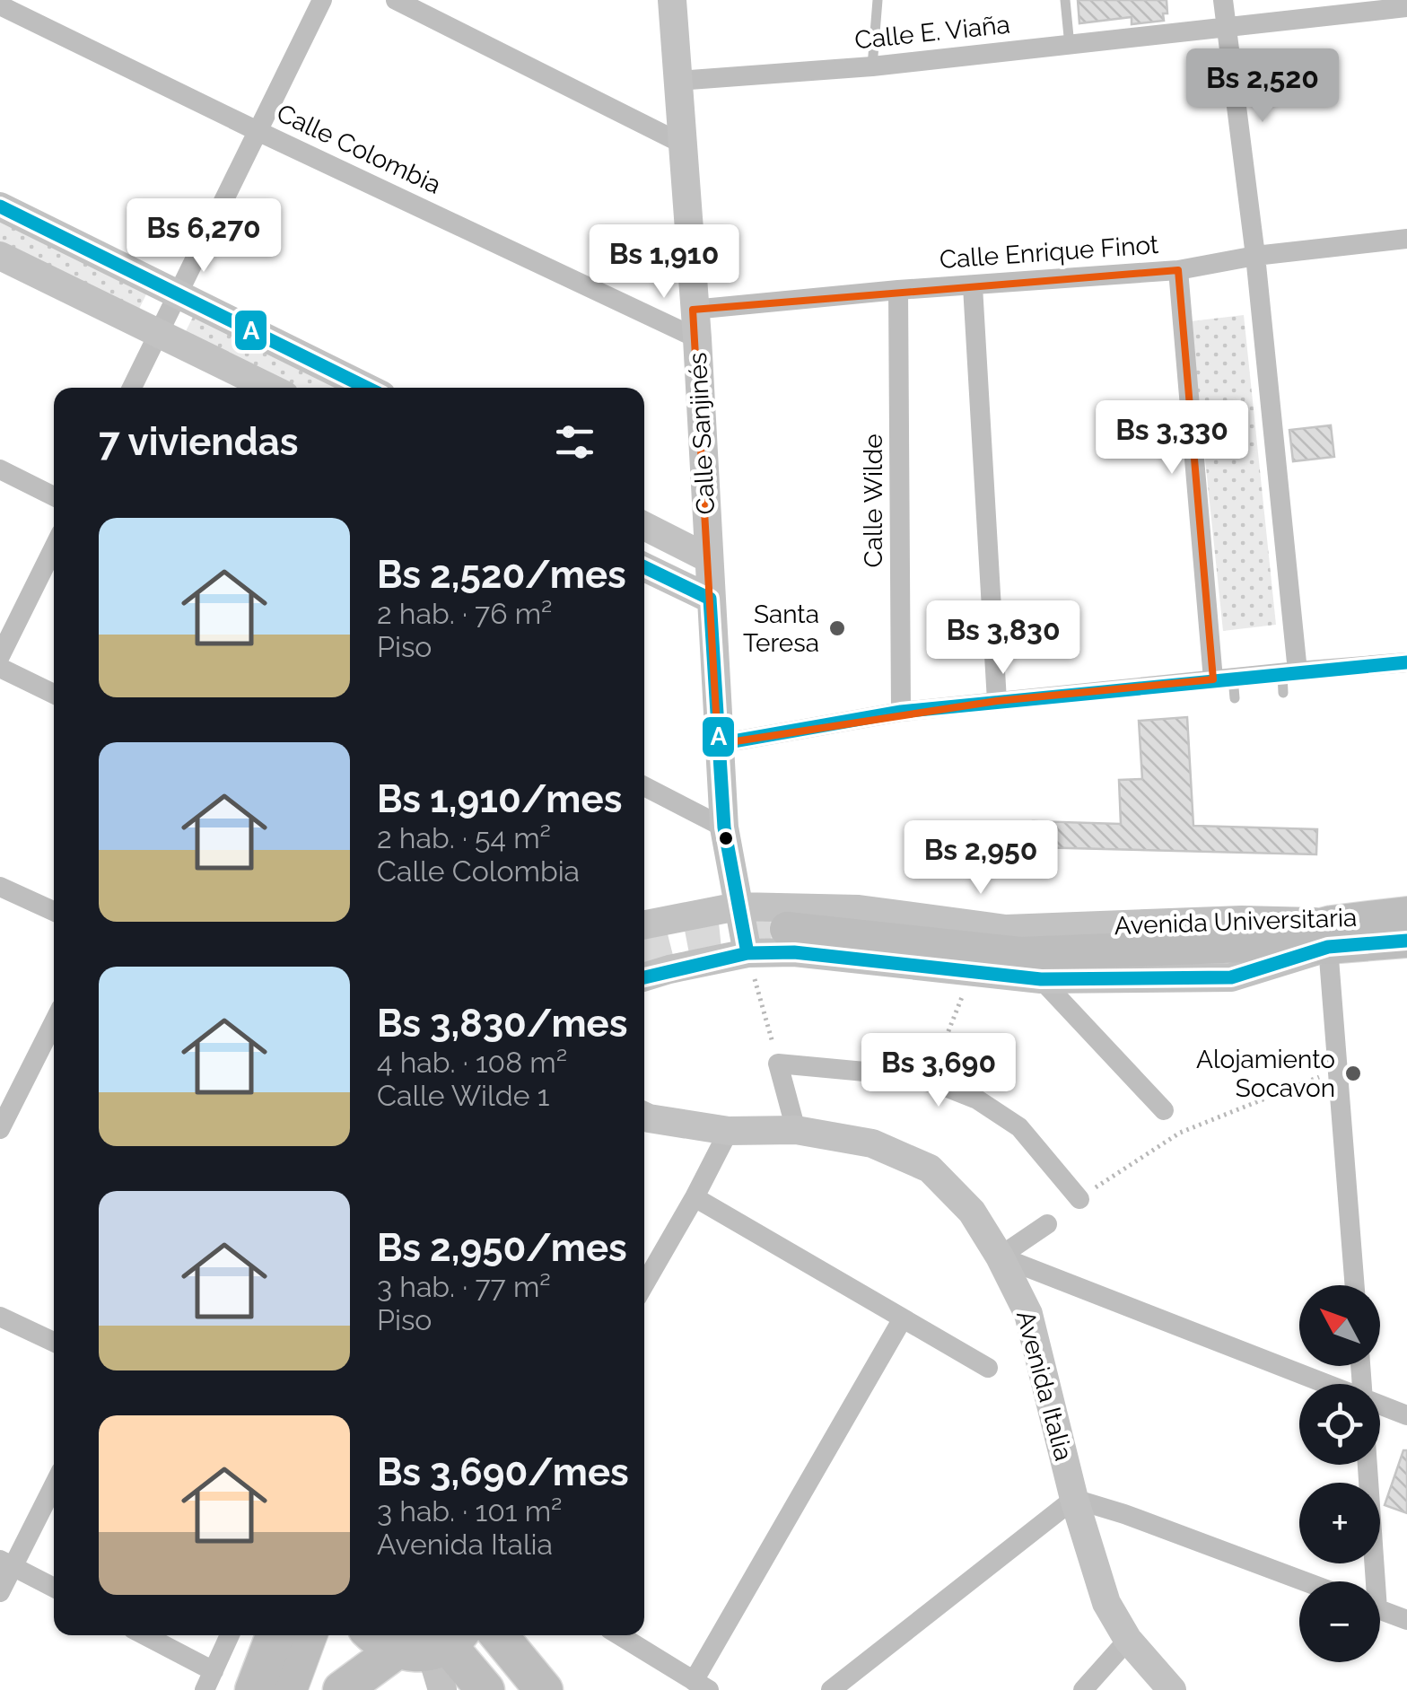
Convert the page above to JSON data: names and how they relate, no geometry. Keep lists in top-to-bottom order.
{
  "streets": {
    "main road": ["Calle Sanjinés", "Avenida Universitaria", "Avenida Italia"],
    "street": [
      "Calle E. Viaña",
      "Calle Colombia",
      "Calle Enrique Finot",
      "Calle Wilde"
    ]
  },
  "crossings": [
    ["Calle E. Viaña", "Calle Sanjinés"],
    ["Calle Colombia", "Calle Enrique Finot"],
    ["Calle Colombia", "Calle Sanjinés"],
    ["Calle Enrique Finot", "Calle Sanjinés"],
    ["Calle Enrique Finot", "Calle Wilde"],
    ["Calle Sanjinés", "Avenida Universitaria"]
  ],
  "places": ["Santa Teresa", "Alojamiento Socavon"],
  "lines": ["transit line A"],
  "north": "top left",
  "page": {
    "price": [
      "Bs 2,520",
      "Bs 6,270",
      "Bs 1,910",
      "Bs 3,330",
      "Bs 3,830",
      "Bs 2,950",
      "Bs 3,690"
    ],
    "heading": "7 viviendas",
    "list": [
      {
        "name": "Bs 2,520/mes",
        "note": "2 hab. · 76 m² · Piso"
      },
      {
        "name": "Bs 1,910/mes",
        "note": "2 hab. · 54 m² · Calle Colombia"
      },
      {
        "name": "Bs 3,830/mes",
        "note": "4 hab. · 108 m² · Calle Wilde 1"
      },
      {
        "name": "Bs 2,950/mes",
        "note": "3 hab. · 77 m² · Piso"
      },
      {
        "name": "Bs 3,690/mes",
        "note": "3 hab. · 101 m² · Avenida Italia"
      }
    ],
    "map_buttons": ["+", "−"]
  }
}
